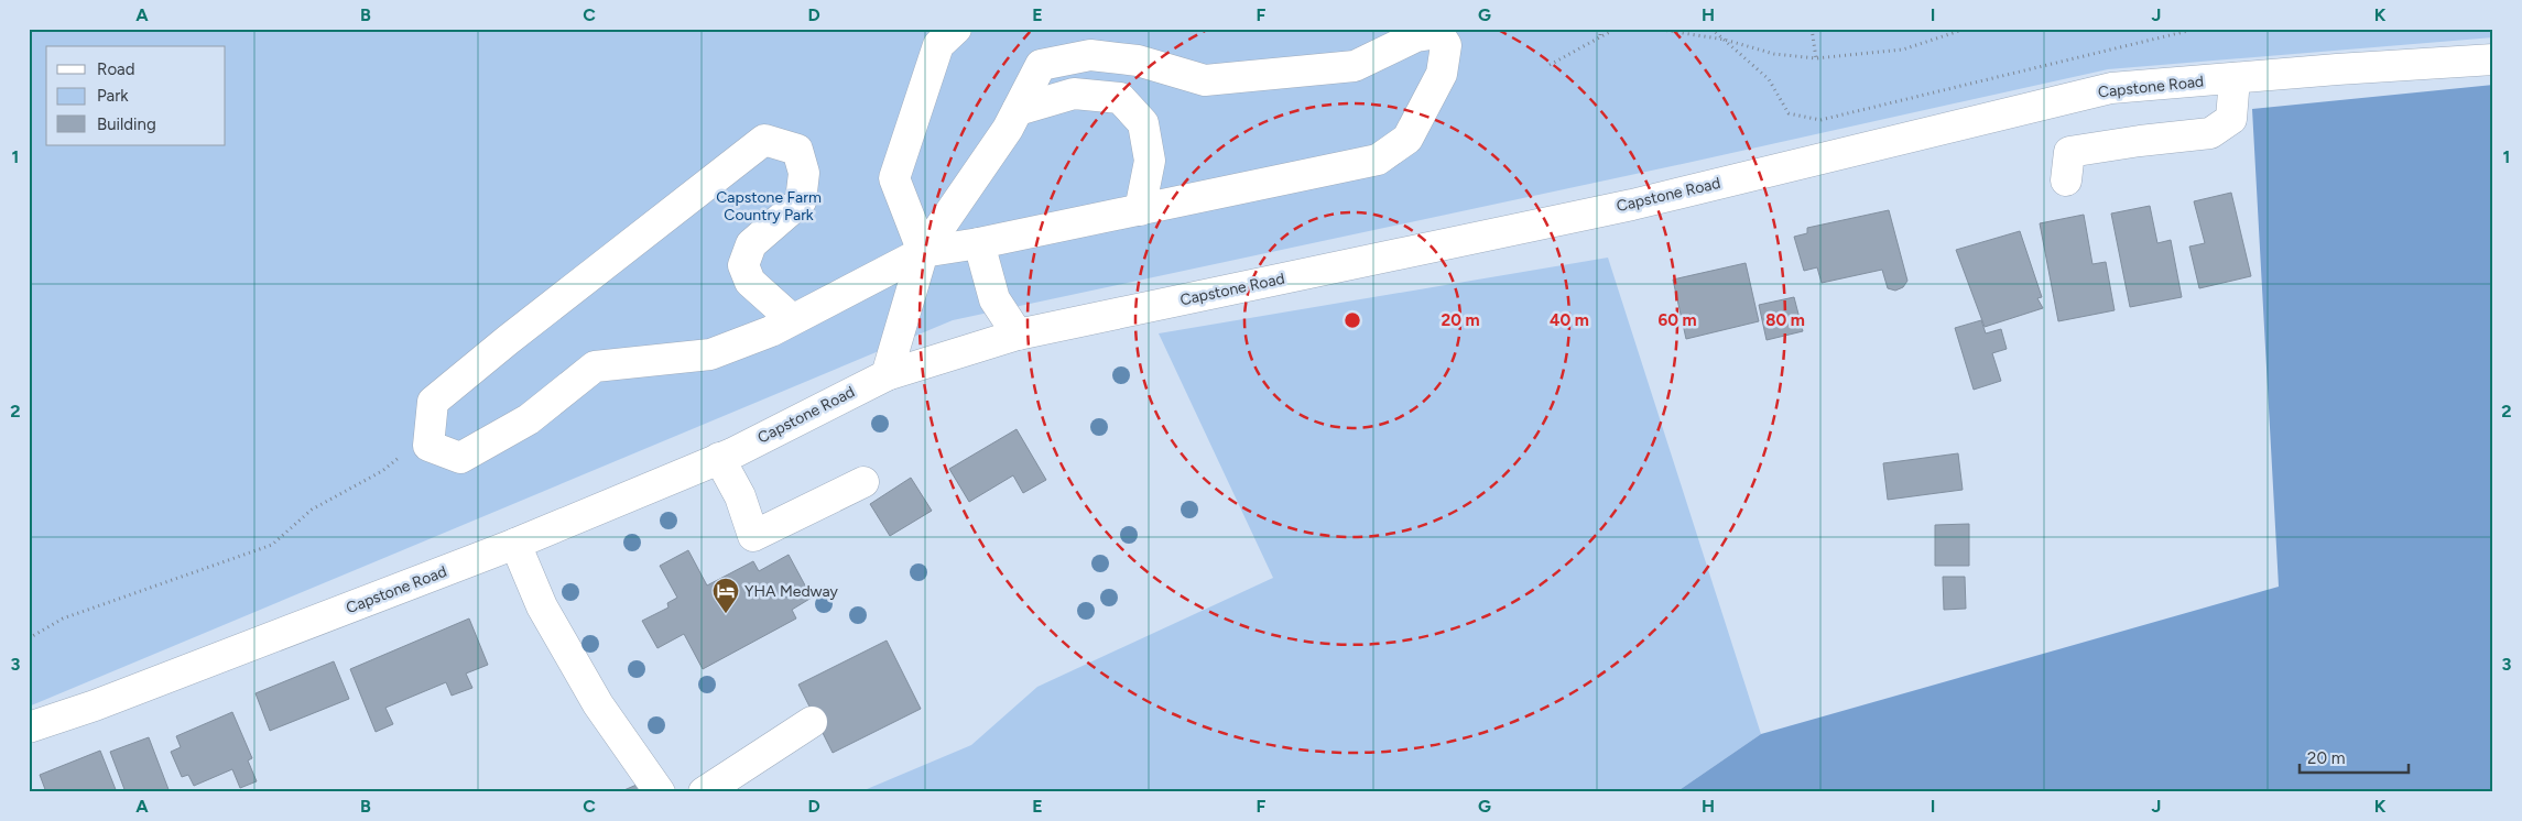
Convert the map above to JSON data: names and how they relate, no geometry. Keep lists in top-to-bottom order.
{
  "streets": {
    "street": ["Capstone Road"]
  },
  "parks": ["Capstone Farm Country Park"],
  "places": {
    "hotel": ["YHA Medway"]
  },
  "legend": ["Road", "Park", "Building"],
  "scale_bar": "20 m",
  "grid": {
    "columns": [
      "A",
      "B",
      "C",
      "D",
      "E",
      "F",
      "G",
      "H",
      "I",
      "J",
      "K"
    ],
    "rows": ["1", "2", "3"]
  },
  "rings": [
    "20 m",
    "40 m",
    "60 m",
    "80 m"
  ]
}
